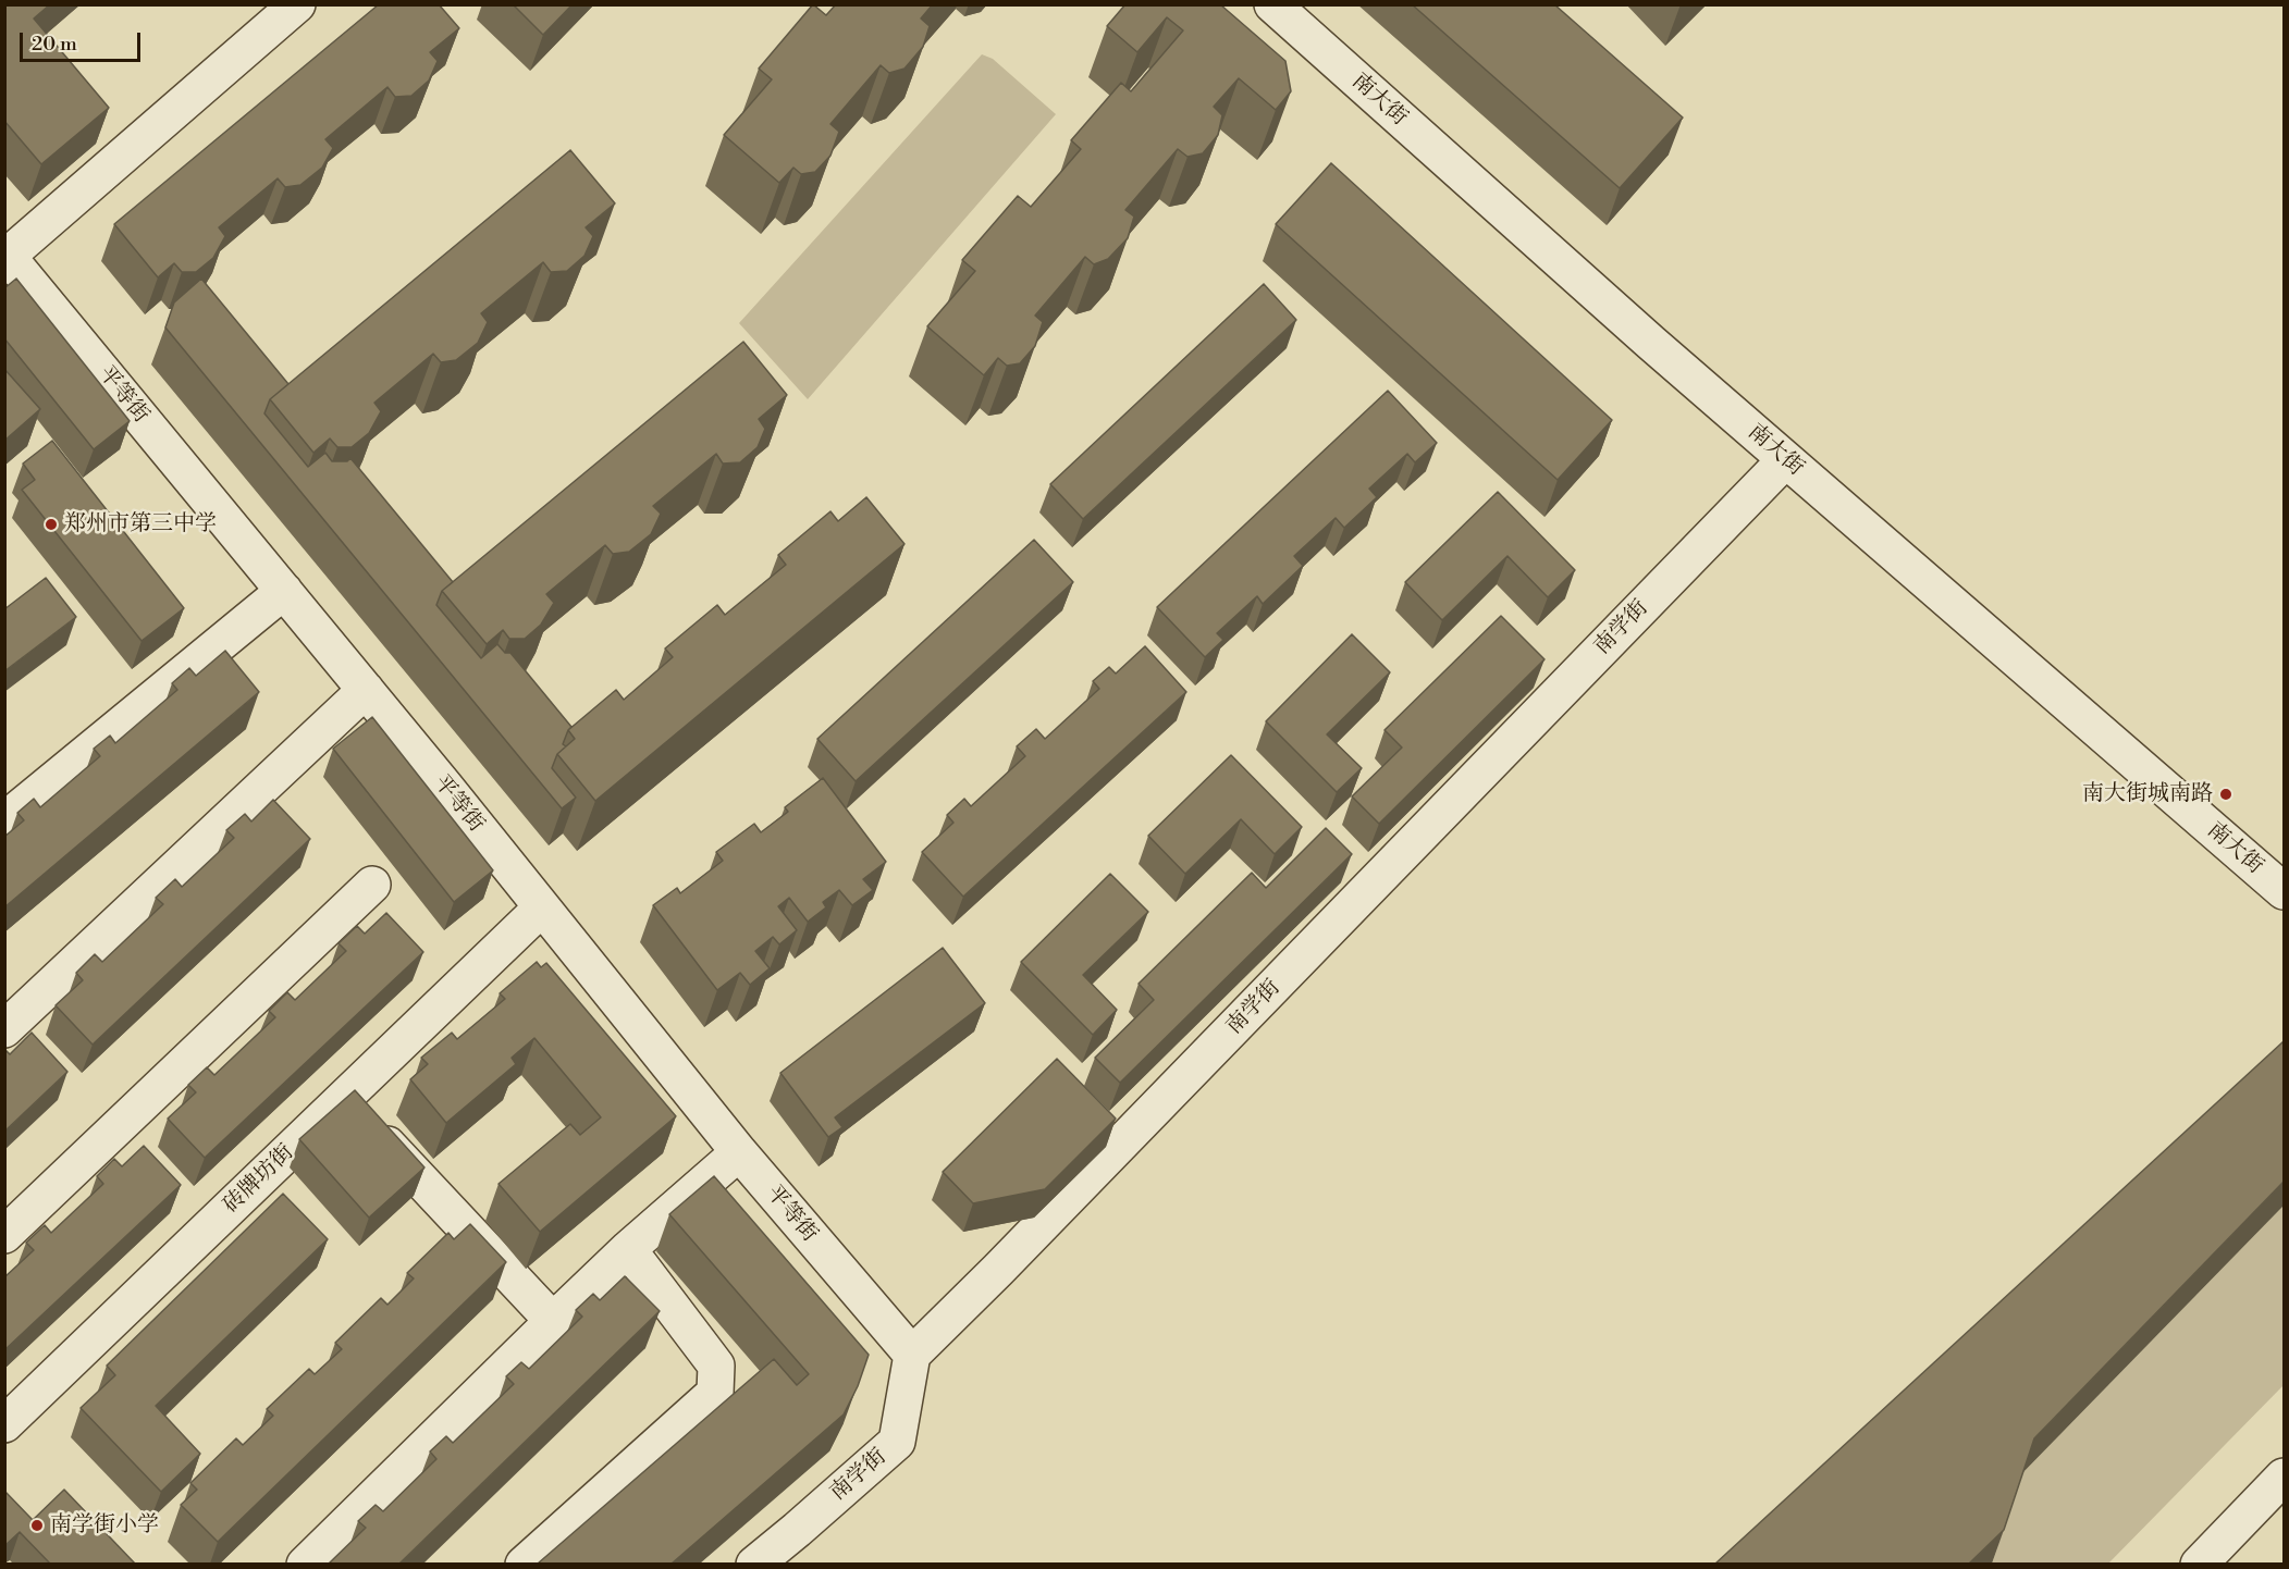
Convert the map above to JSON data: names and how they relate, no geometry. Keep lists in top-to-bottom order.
{
  "streets": {
    "street": [
      "南大街",
      "平等街",
      "南学街",
      "砖牌坊街"
    ]
  },
  "crossings": [
    ["南大街", "南学街"],
    ["平等街", "南学街"],
    ["平等街", "砖牌坊街"]
  ],
  "places": ["郑州市第三中学", "南大街城南路", "南学街小学"],
  "scale_bar": "20 m"
}
